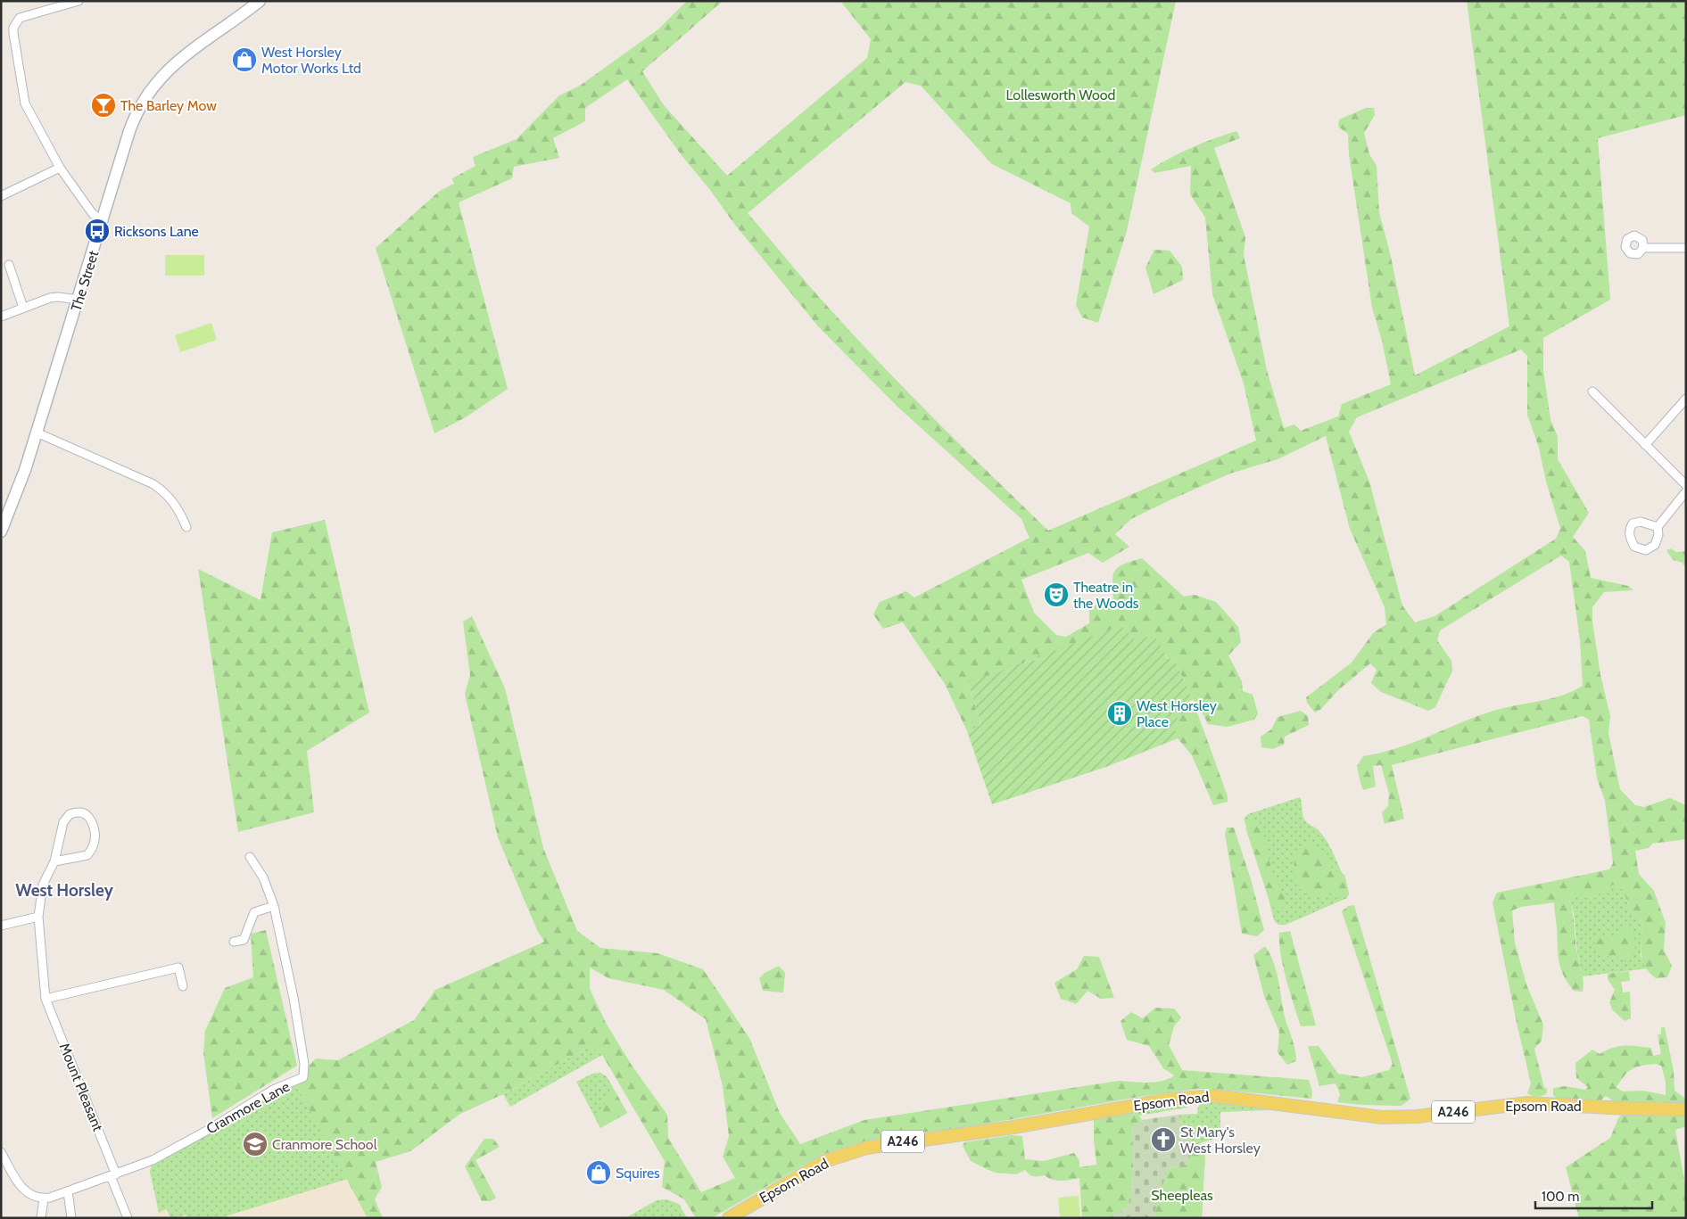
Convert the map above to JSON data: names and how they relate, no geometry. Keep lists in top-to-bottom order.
{
  "streets": {
    "main road": ["Epsom Road", "A246"],
    "street": ["The Street", "Mount Pleasant", "Cranmore Lane"]
  },
  "crossings": [
    ["Mount Pleasant", "Cranmore Lane"]
  ],
  "districts": ["West Horsley"],
  "parks": ["Lollesworth Wood", "Sheepleas"],
  "places": {
    "shop": ["West Horsley Motor Works Ltd", "Squires"],
    "bar": ["The Barley Mow"],
    "bus stop": ["Ricksons Lane"],
    "theatre": ["Theatre in the Woods"],
    "building": ["West Horsley Place"],
    "church": ["St Mary's West Horsley"],
    "school or university": ["Cranmore School"]
  },
  "scale_bar": "100 m"
}
